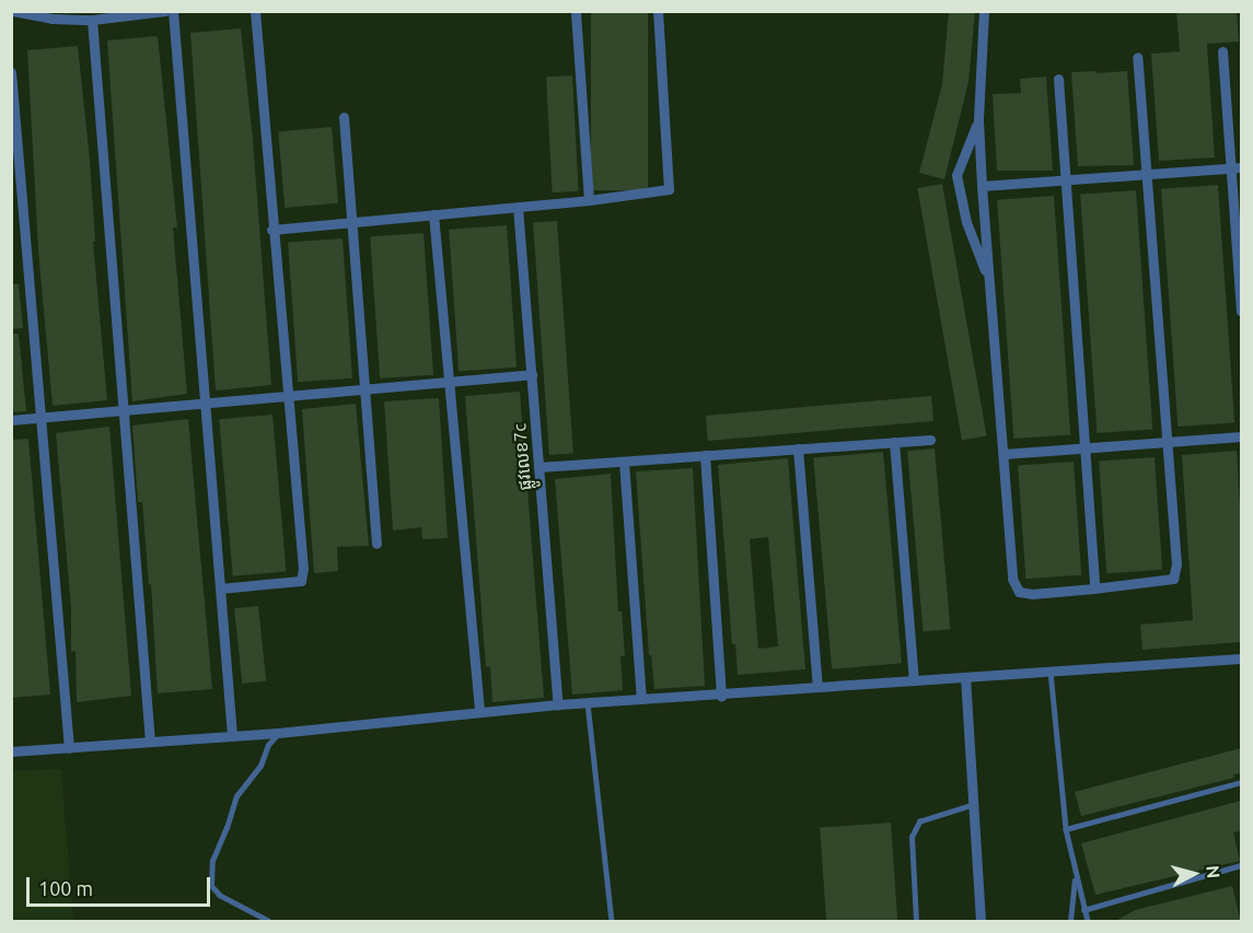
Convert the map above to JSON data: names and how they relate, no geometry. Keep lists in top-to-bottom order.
{
  "streets": {
    "street": ["ផ្លូវលេខ7c"]
  },
  "scale_bar": "100 m",
  "north": "right"
}
